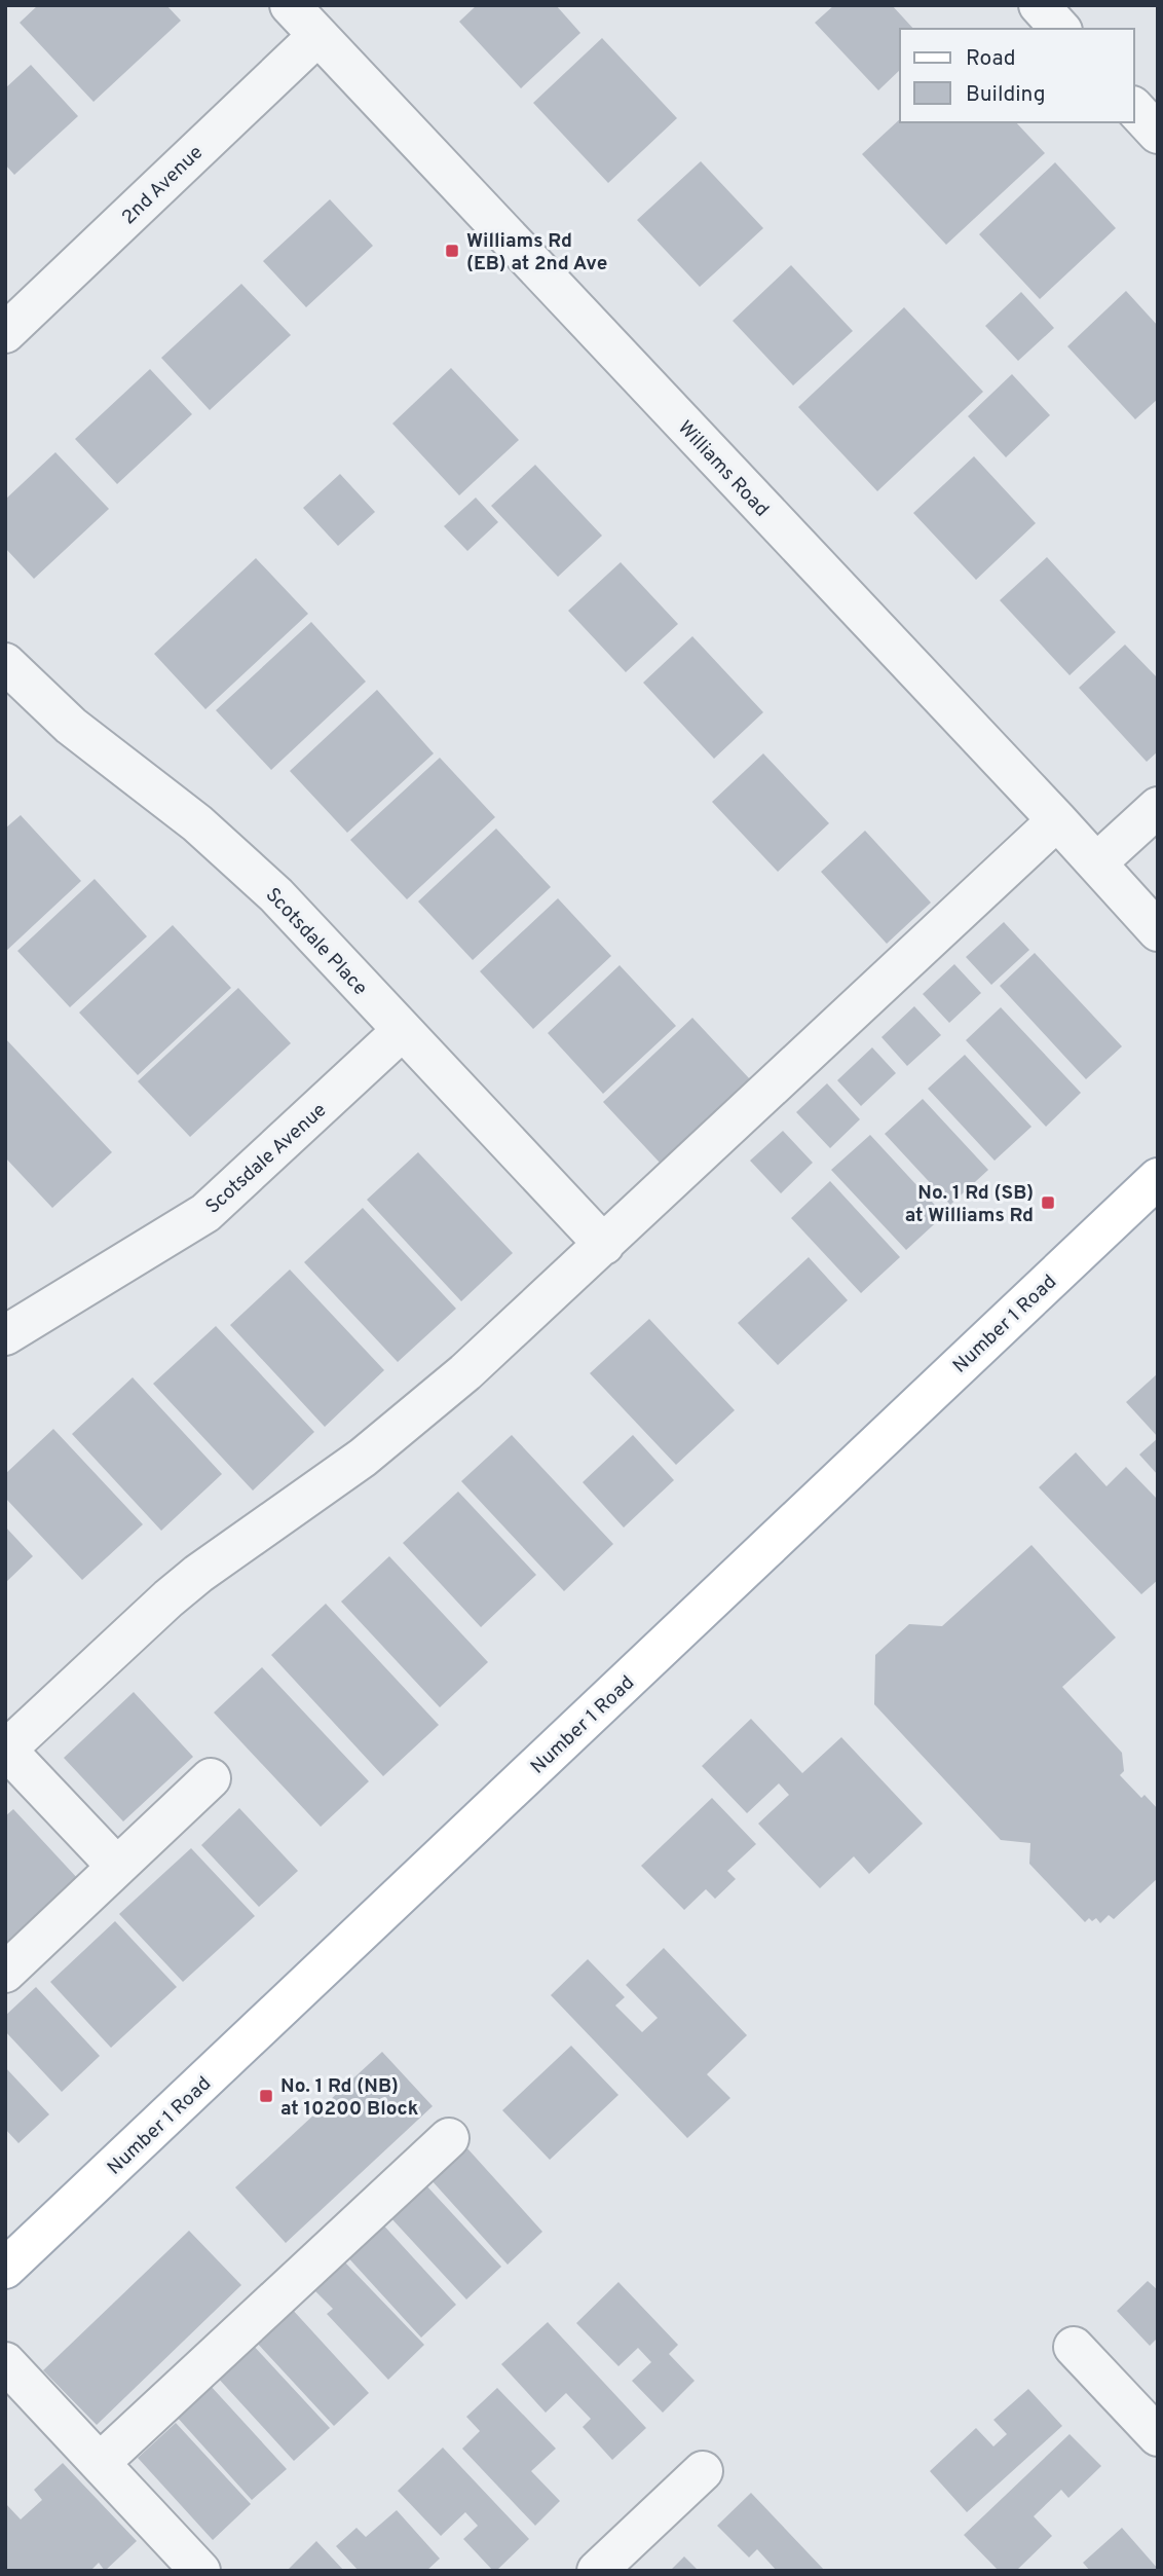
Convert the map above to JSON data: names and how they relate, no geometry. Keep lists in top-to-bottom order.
{
  "streets": {
    "main road": ["Number 1 Road"],
    "street": [
      "2nd Avenue",
      "Williams Road",
      "Scotsdale Place",
      "Scotsdale Avenue"
    ]
  },
  "crossings": [
    ["2nd Avenue", "Williams Road"],
    ["Scotsdale Place", "Scotsdale Avenue"]
  ],
  "places": {
    "transit": ["Williams Rd (EB) at 2nd Ave", "No. 1 Rd (SB) at Williams Rd", "No. 1 Rd (NB) at 10200 Block"]
  },
  "legend": ["Road", "Building"]
}
